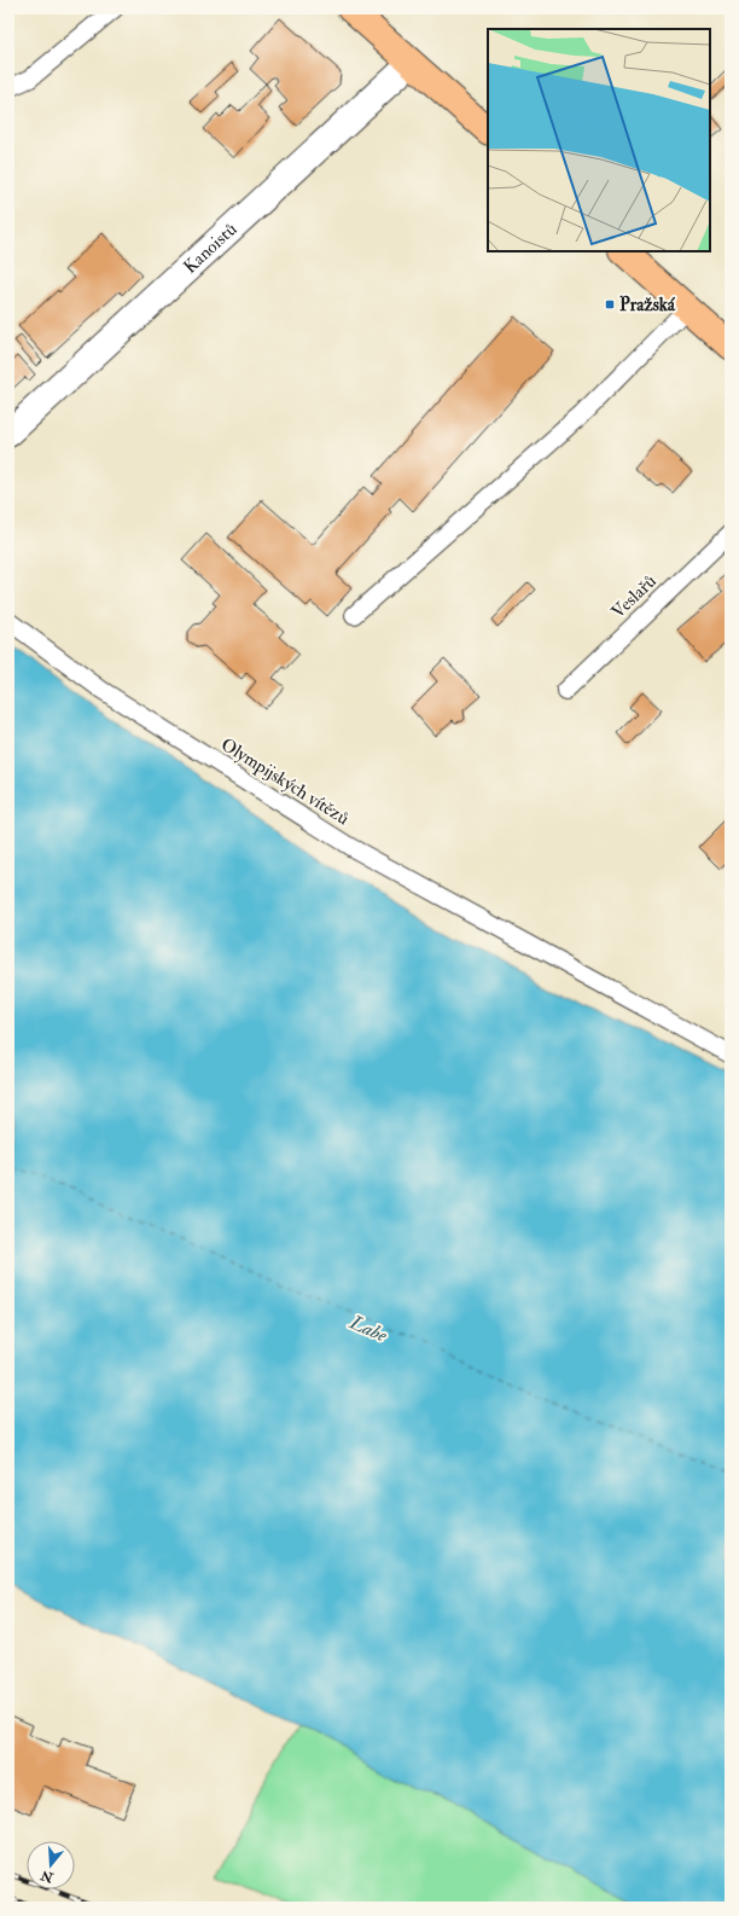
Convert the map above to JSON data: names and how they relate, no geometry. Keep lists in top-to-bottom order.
{
  "streets": {
    "street": ["Kanoistů"],
    "lane": ["Veslařů", "Olympijských vítězů"]
  },
  "water": ["Labe"],
  "places": {
    "transit": ["Pražská"]
  },
  "north": "bottom"
}
